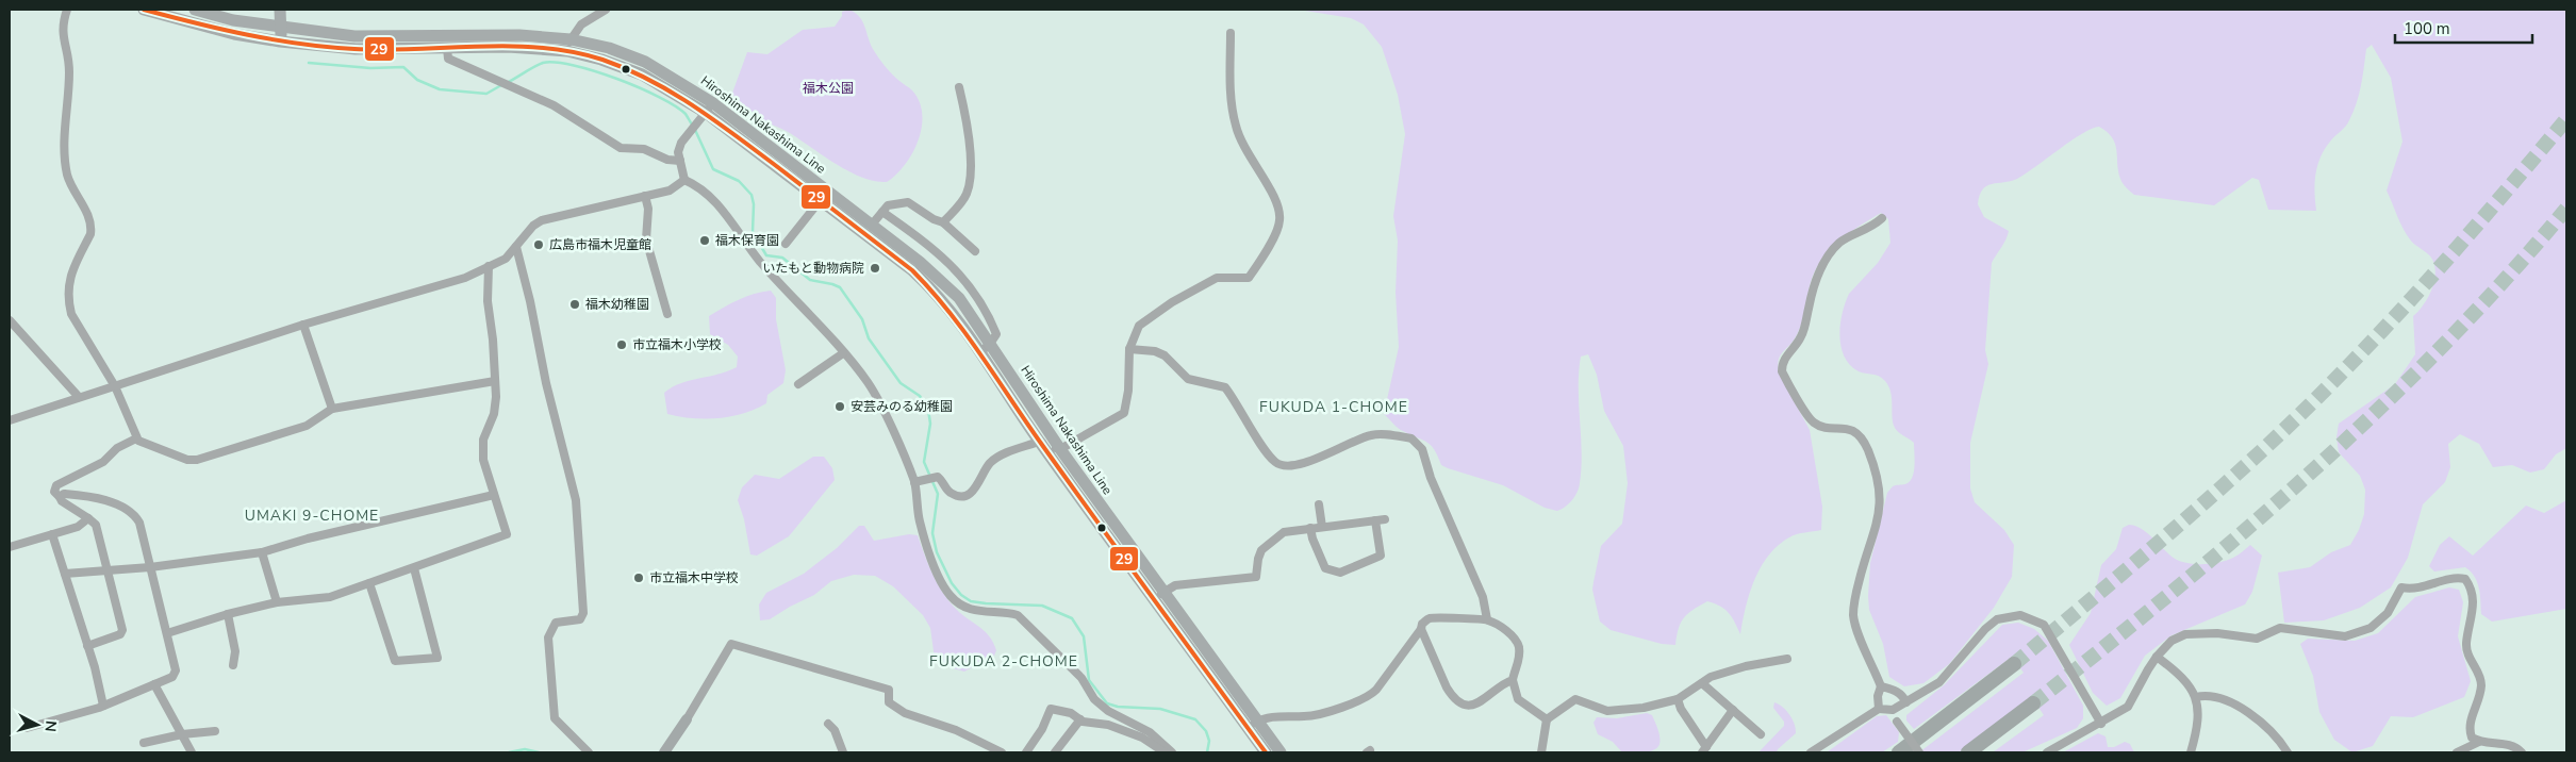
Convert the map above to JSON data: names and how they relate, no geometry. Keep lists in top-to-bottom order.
{
  "streets": {
    "main road": ["Hiroshima Nakashima Line"]
  },
  "districts": ["FUKUDA 1-CHOME", "UMAKI 9-CHOME", "FUKUDA 2-CHOME"],
  "parks": ["福木公園"],
  "places": [
    "福木保育園",
    "広島市福木児童館",
    "いたもと動物病院",
    "福木幼稚園",
    "市立福木小学校",
    "安芸みのる幼稚園",
    "市立福木中学校"
  ],
  "lines": ["transit line 29"],
  "scale_bar": "100 m",
  "north": "right"
}
